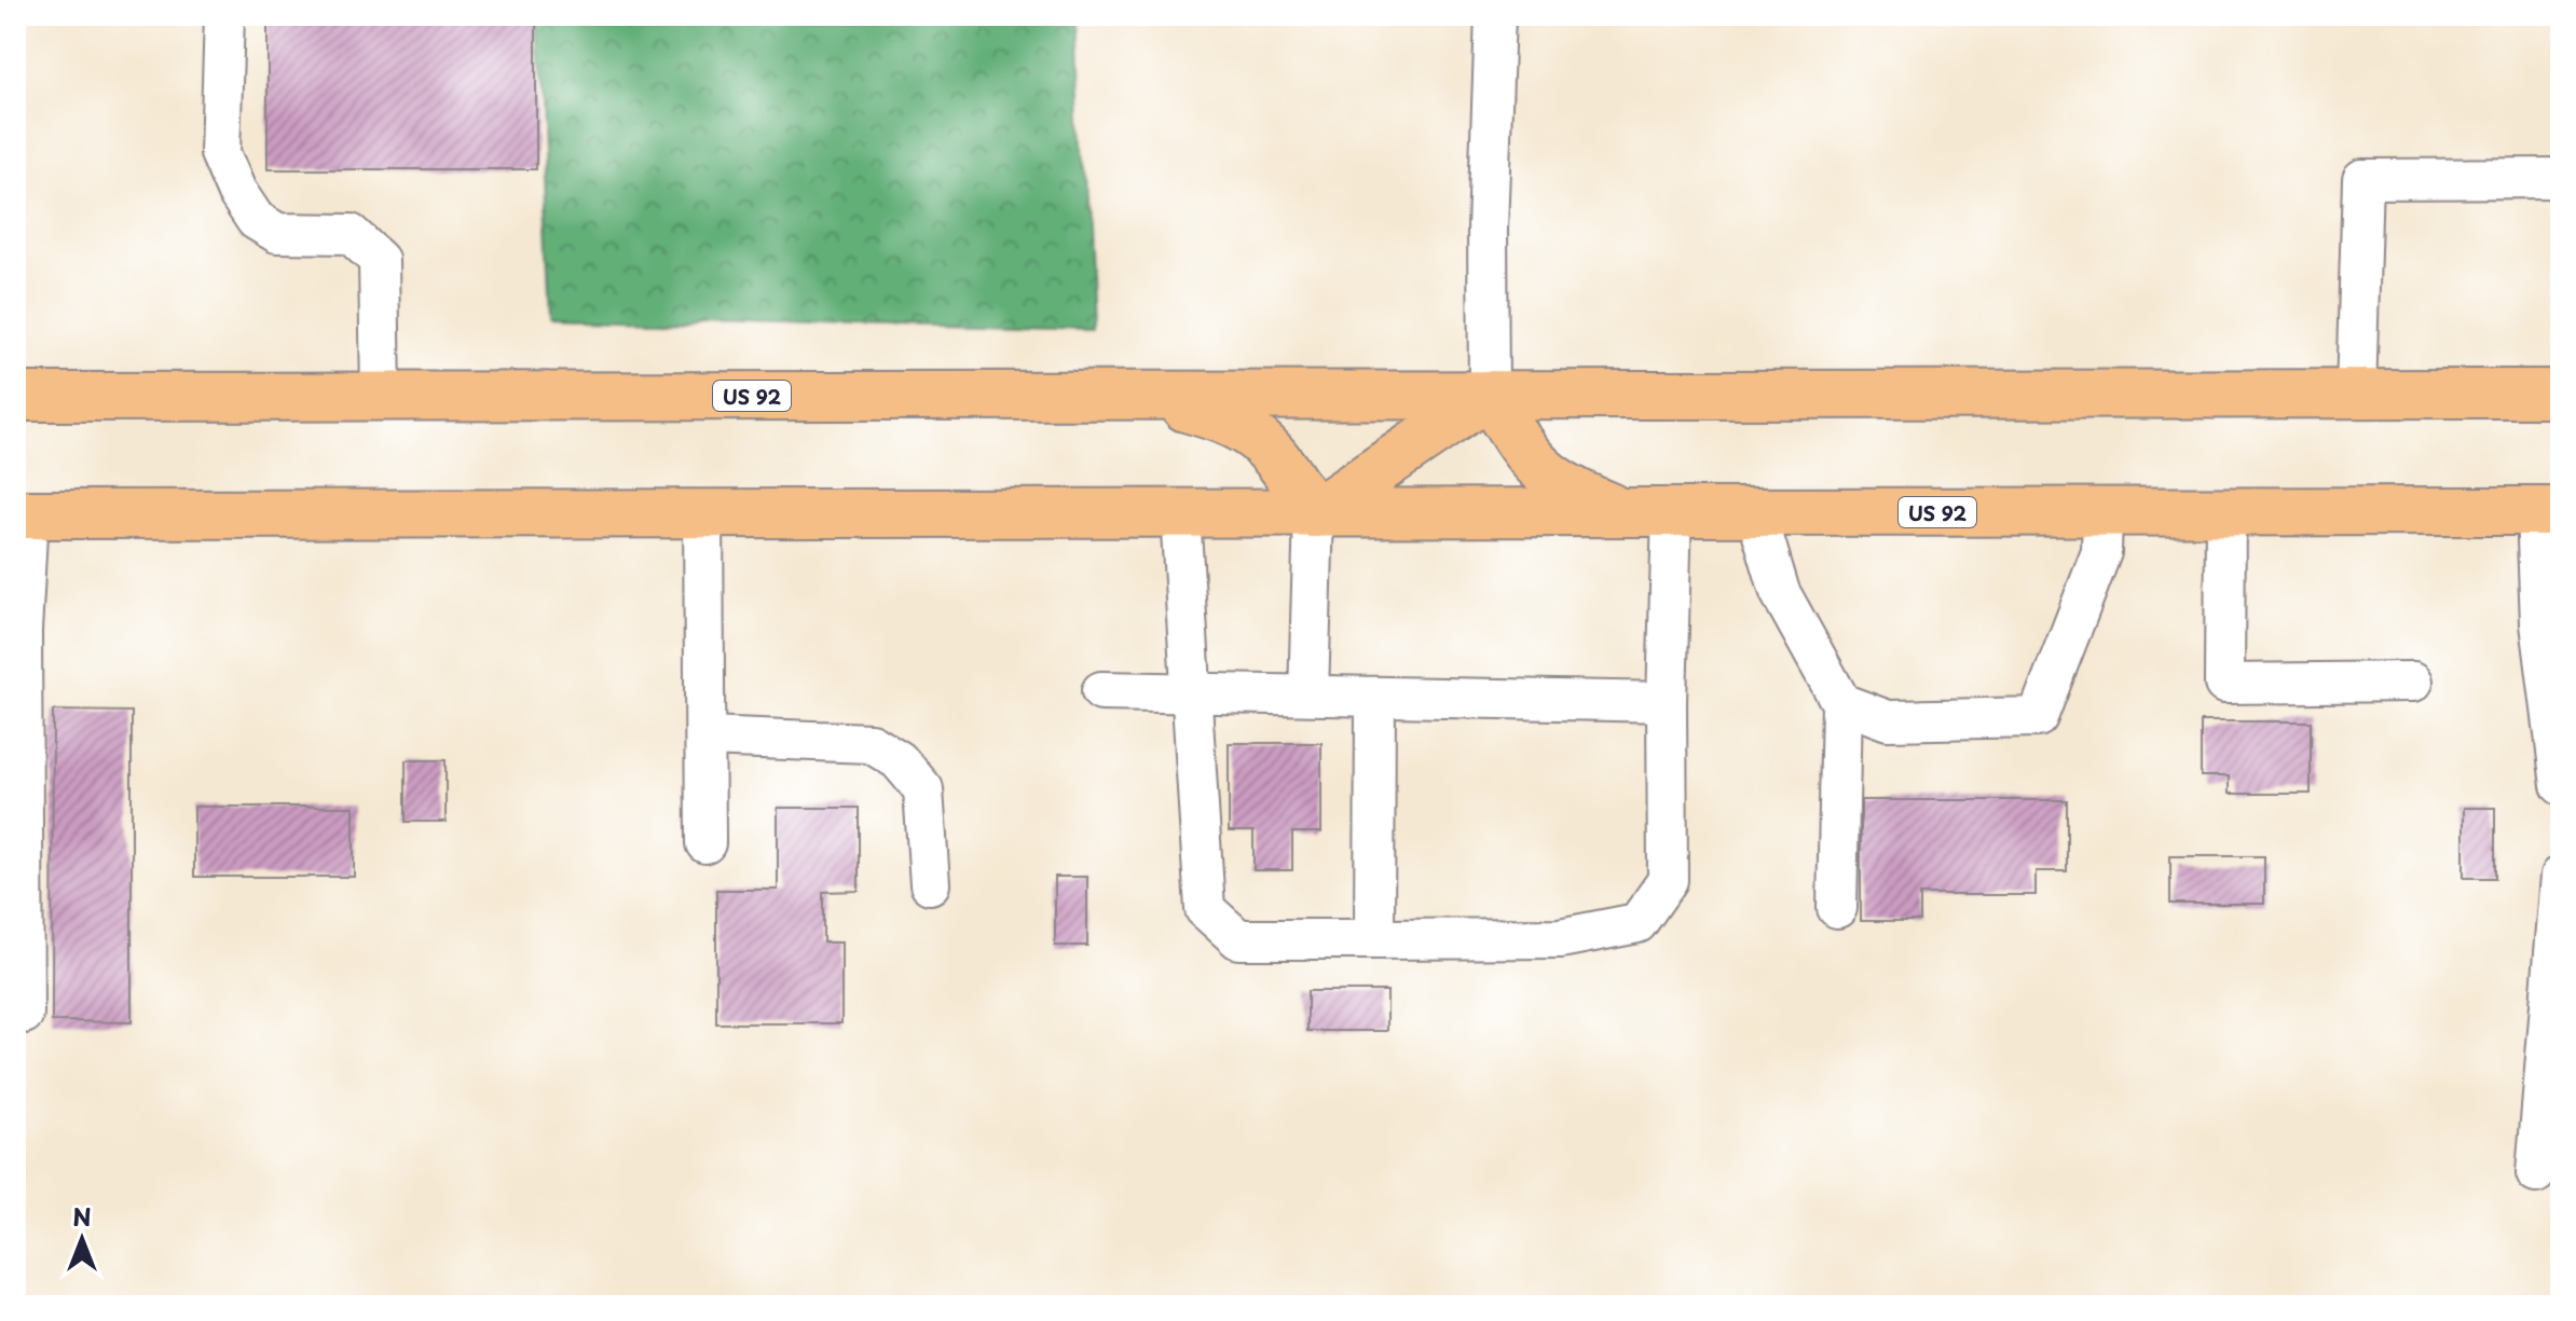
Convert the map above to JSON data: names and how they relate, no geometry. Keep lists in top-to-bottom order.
{
  "streets": {
    "main road": ["US 92"]
  },
  "north": "top"
}
